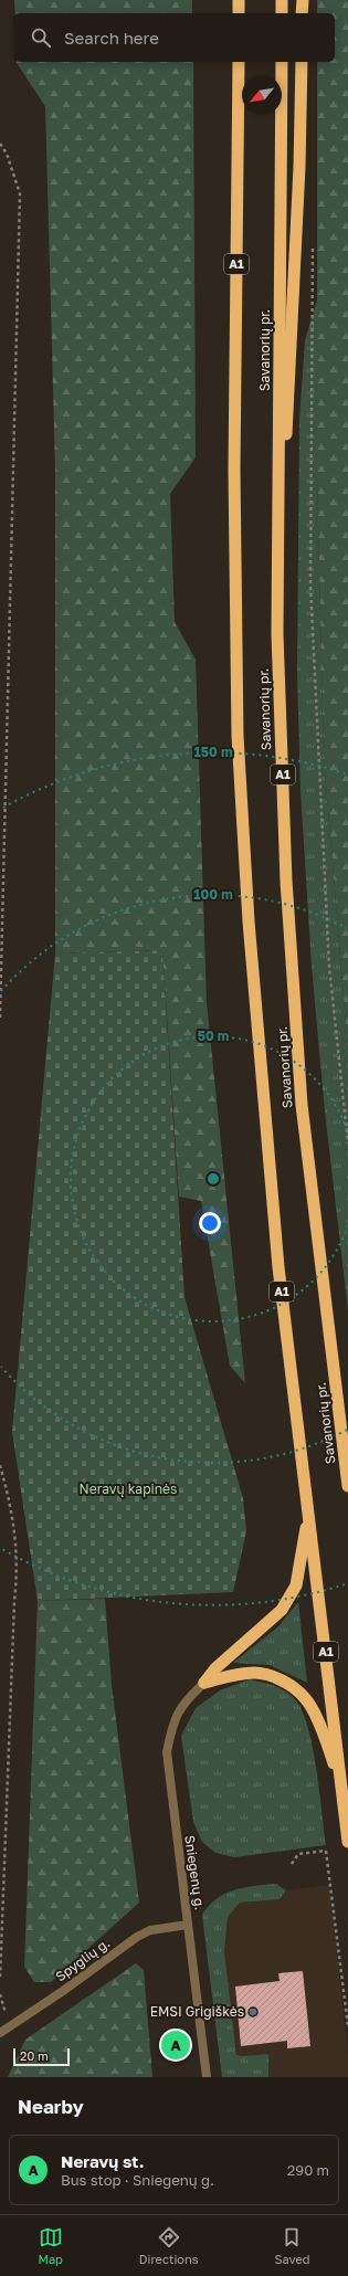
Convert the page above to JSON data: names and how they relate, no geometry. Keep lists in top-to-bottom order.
{
  "streets": {
    "highway": ["A1", "Savanorių pr."],
    "street": ["Sniegenų g.", "Spyglių g."]
  },
  "crossings": [
    ["Sniegenų g.", "Spyglių g."]
  ],
  "parks": ["Neravų kapinės"],
  "places": ["EMSI Grigiškės"],
  "scale_bar": "20 m",
  "north": "bottom left",
  "page": {
    "search": "Search here",
    "pins": "A",
    "scale": "20 m",
    "heading": "Nearby",
    "list": [
      {
        "mark": "A",
        "name": "Neravų st.",
        "note": "Bus stop · Sniegenų g.",
        "value": "290 m"
      }
    ],
    "nav": ["Map", "Directions", "Saved"]
  },
  "rings": ["150 m", "100 m", "50 m"]
}
